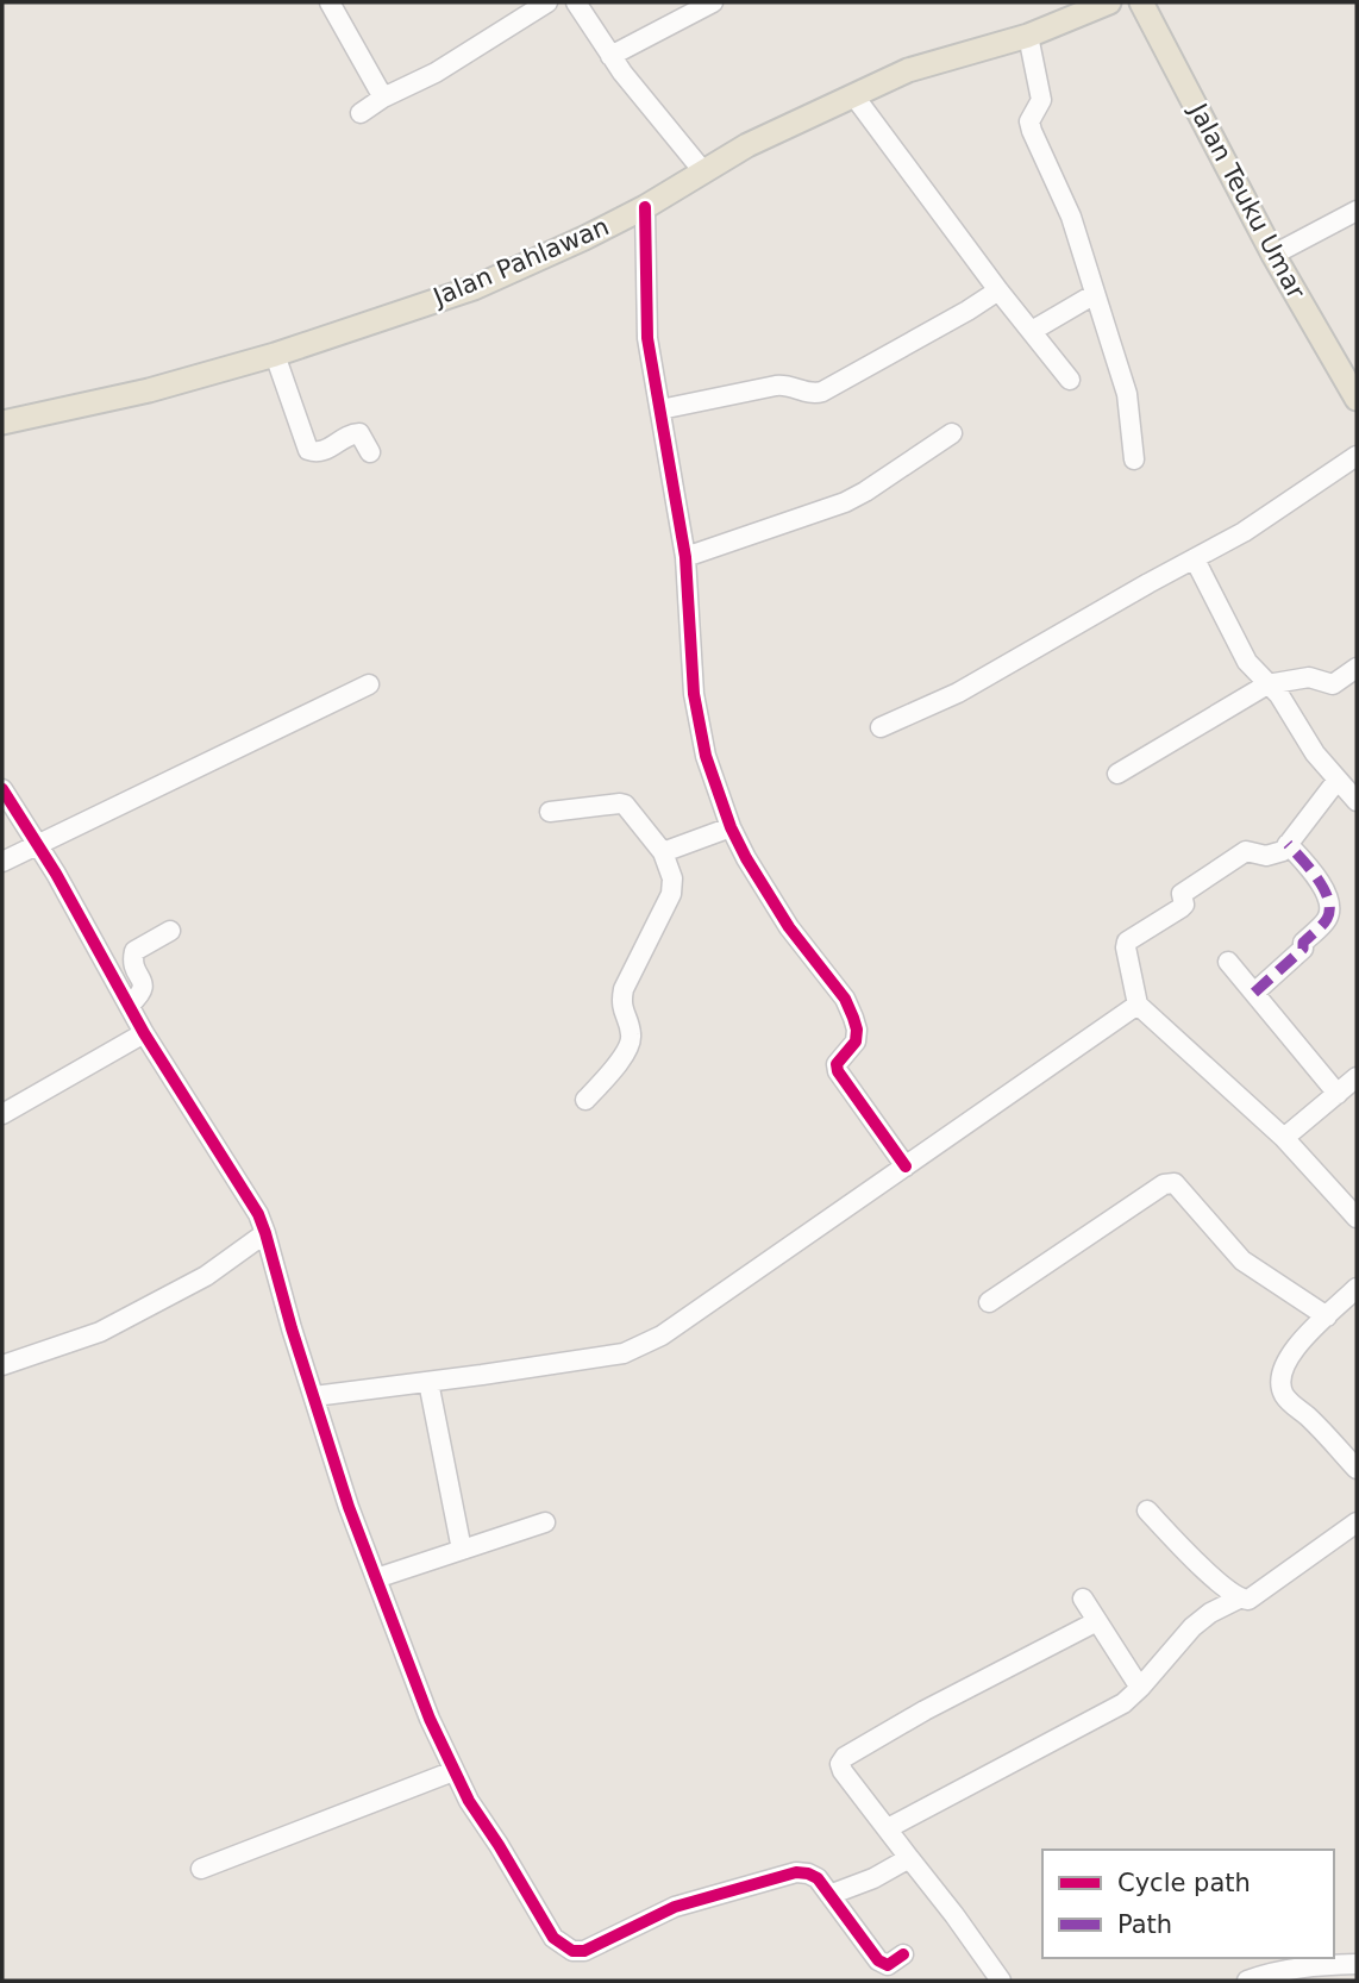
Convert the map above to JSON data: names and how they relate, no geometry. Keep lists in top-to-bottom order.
{
  "streets": {
    "main road": ["Jalan Teuku Umar", "Jalan Pahlawan"]
  },
  "legend": ["Cycle path", "Path"]
}
